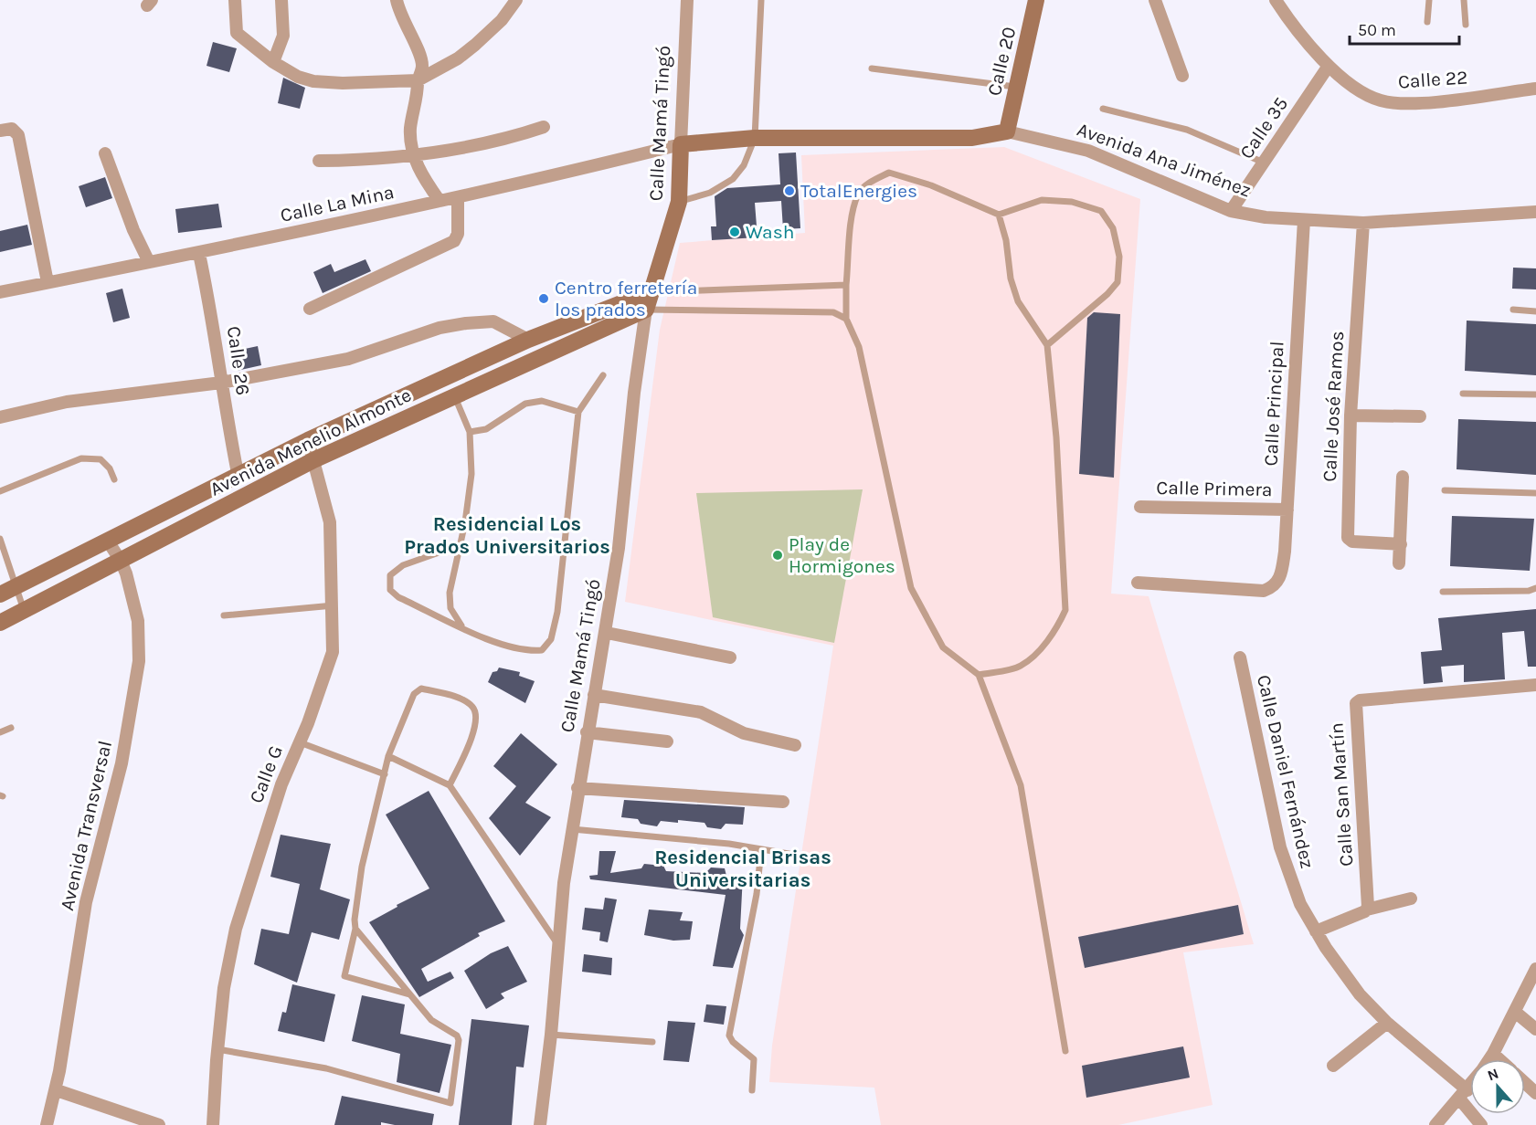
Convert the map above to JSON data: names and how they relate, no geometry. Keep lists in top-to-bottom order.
{
  "streets": {
    "street": [
      "Calle 20",
      "Calle 22",
      "Calle Mamá Tingó",
      "Calle 35",
      "Avenida Ana Jiménez",
      "Calle La Mina",
      "Calle 26",
      "Calle Principal",
      "Calle José Ramos",
      "Avenida Menelio Almonte",
      "Calle Primera",
      "Calle Daniel Fernández",
      "Calle G",
      "Calle San Martín",
      "Avenida Transversal"
    ]
  },
  "crossings": [
    ["Calle 20", "Avenida Ana Jiménez"],
    ["Calle 22", "Calle 35"],
    ["Calle Mamá Tingó", "Avenida Ana Jiménez"],
    ["Calle Mamá Tingó", "Calle La Mina"],
    ["Calle Mamá Tingó", "Avenida Menelio Almonte"],
    ["Calle 35", "Avenida Ana Jiménez"],
    ["Avenida Ana Jiménez", "Calle La Mina"],
    ["Avenida Ana Jiménez", "Calle Principal"],
    ["Avenida Ana Jiménez", "Calle José Ramos"],
    ["Calle La Mina", "Calle 26"],
    ["Calle 26", "Avenida Menelio Almonte"],
    ["Calle Principal", "Calle Primera"],
    ["Avenida Menelio Almonte", "Calle G"],
    ["Avenida Menelio Almonte", "Avenida Transversal"]
  ],
  "districts": ["Residencial Los Prados Universitarios", "Residencial Brisas Universitarias"],
  "places": [
    "TotalEnergies",
    "Wash",
    "Centro ferretería los prados",
    "Play de Hormigones"
  ],
  "scale_bar": "50 m",
  "north": "top"
}
